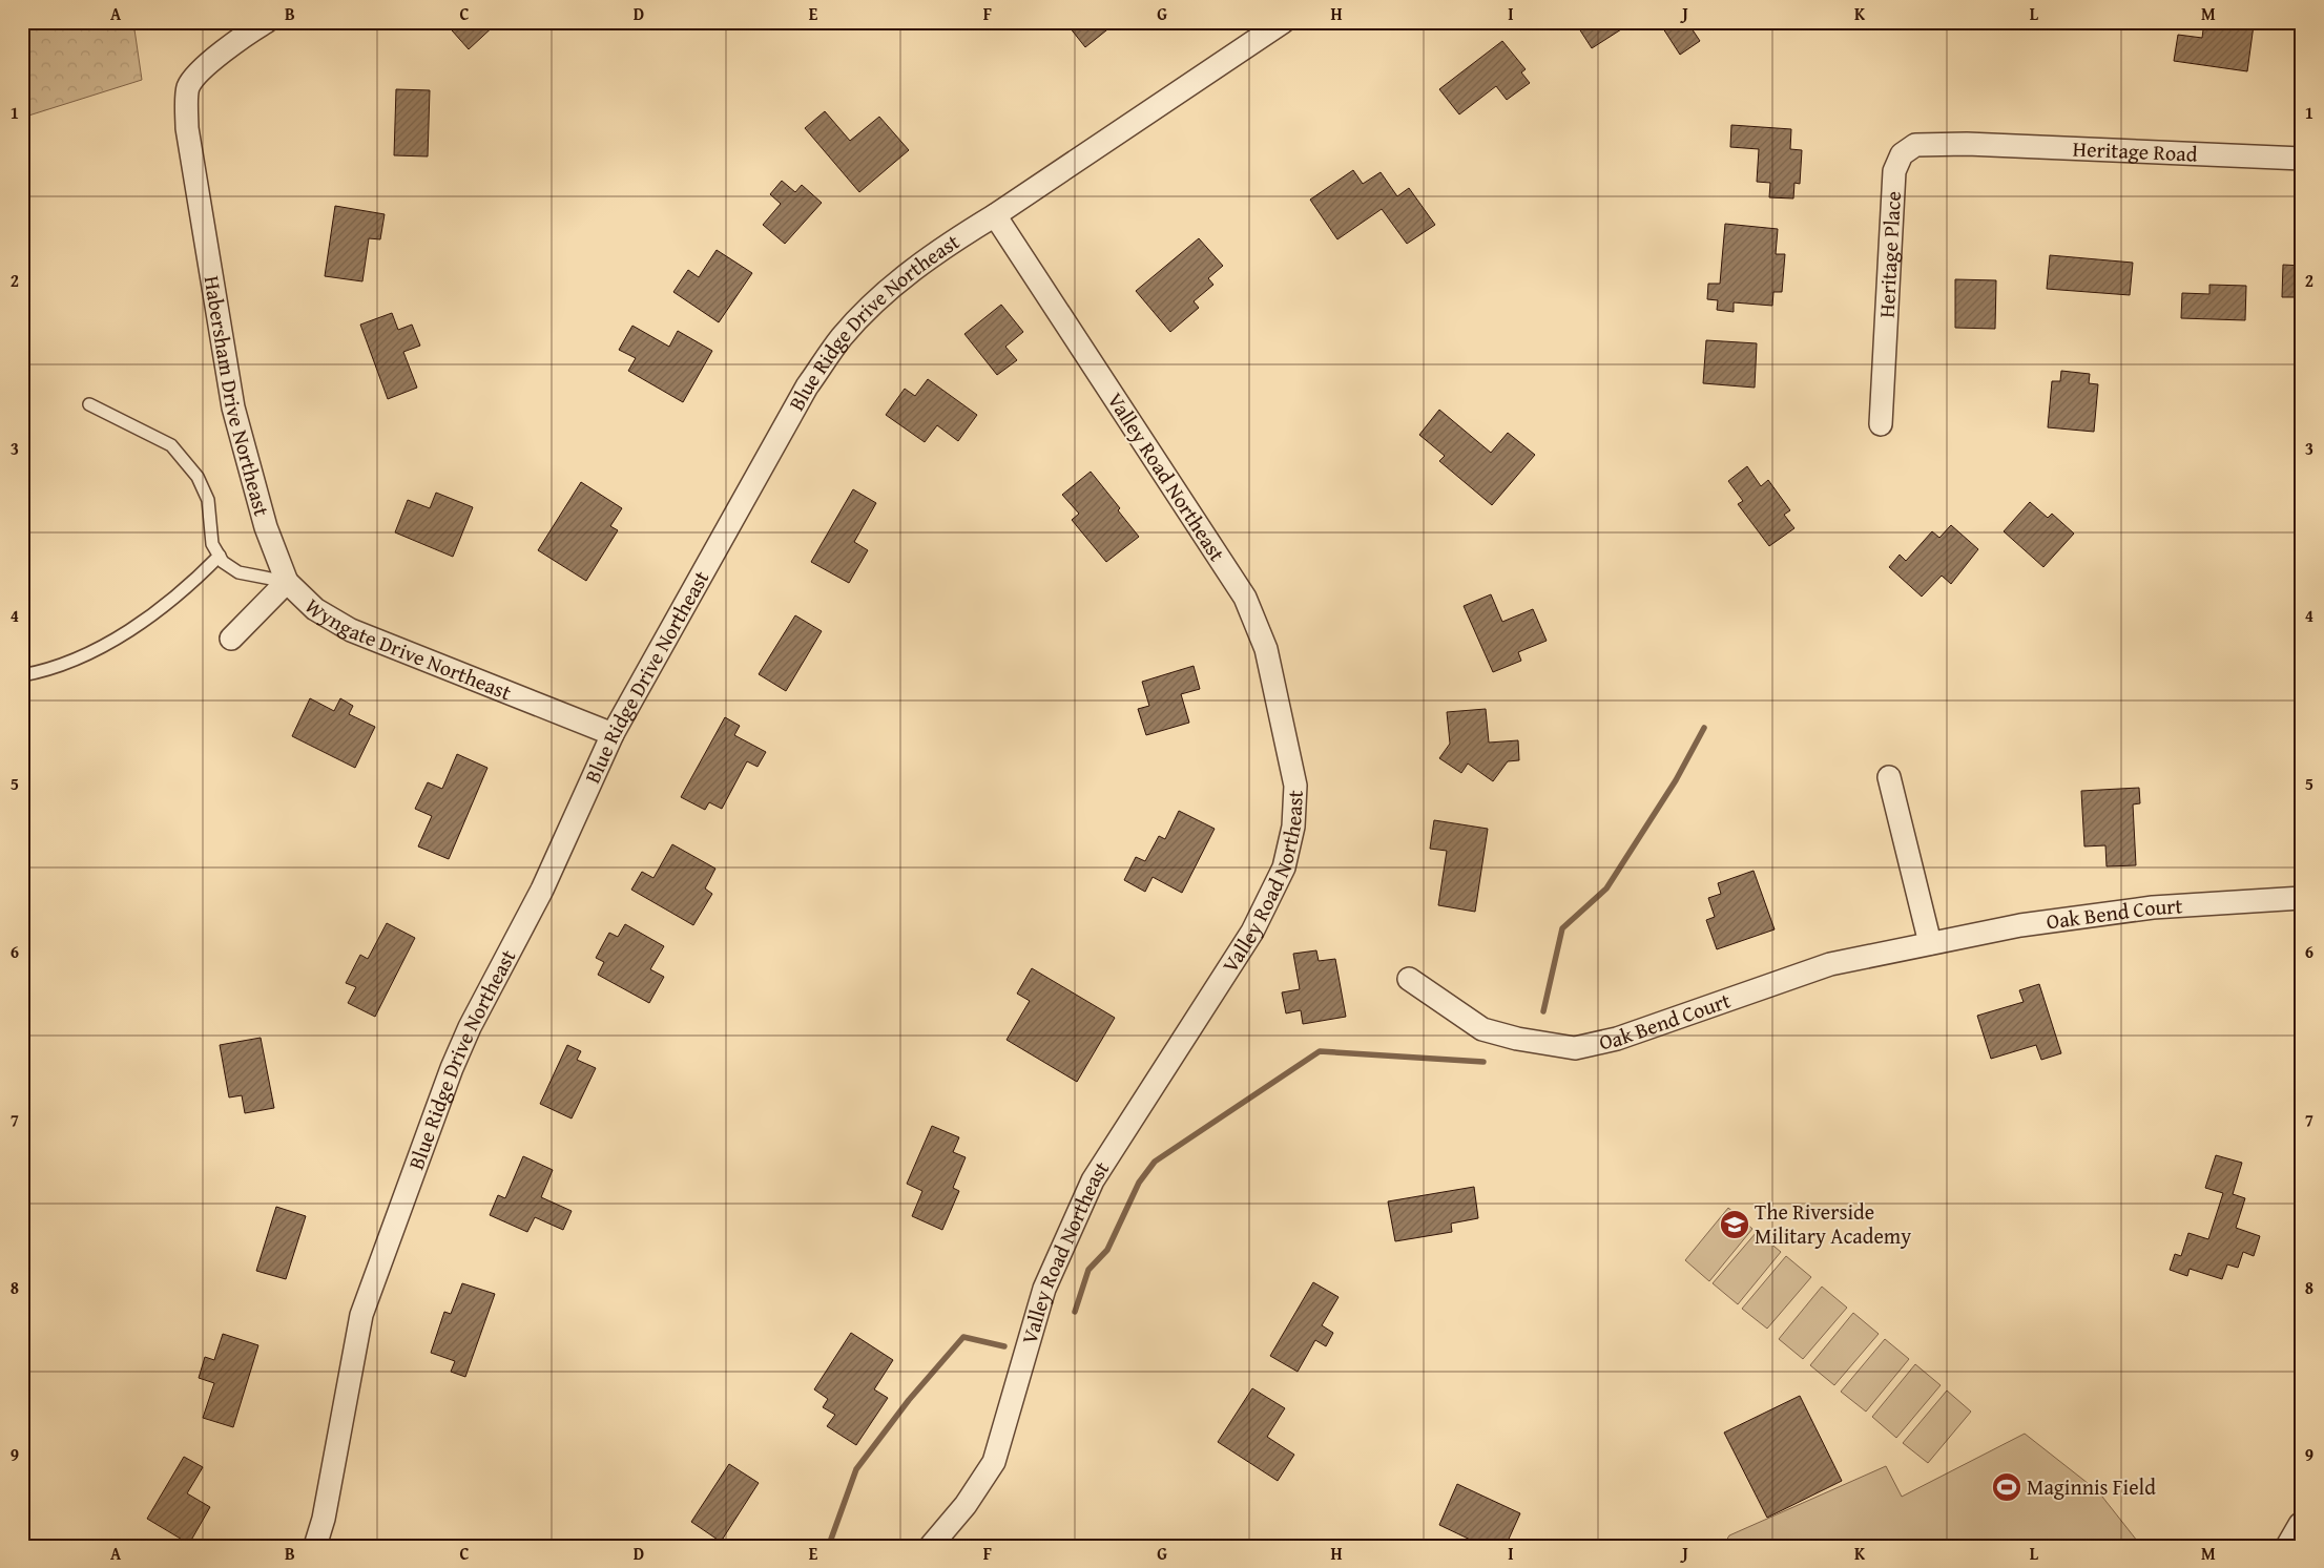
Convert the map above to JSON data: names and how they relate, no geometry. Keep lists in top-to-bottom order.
{
  "streets": {
    "street": [
      "Heritage Road",
      "Heritage Place",
      "Blue Ridge Drive Northeast",
      "Habersham Drive Northeast",
      "Valley Road Northeast",
      "Wyngate Drive Northeast",
      "Oak Bend Court"
    ]
  },
  "crossings": [
    ["Heritage Road", "Heritage Place"],
    ["Blue Ridge Drive Northeast", "Valley Road Northeast"],
    ["Blue Ridge Drive Northeast", "Wyngate Drive Northeast"],
    ["Habersham Drive Northeast", "Wyngate Drive Northeast"]
  ],
  "places": {
    "school or university": ["The Riverside Military Academy"],
    "sports": ["Maginnis Field"]
  },
  "grid": {
    "columns": [
      "A",
      "B",
      "C",
      "D",
      "E",
      "F",
      "G",
      "H",
      "I",
      "J",
      "K",
      "L",
      "M"
    ],
    "rows": [
      "1",
      "2",
      "3",
      "4",
      "5",
      "6",
      "7",
      "8",
      "9"
    ]
  }
}
